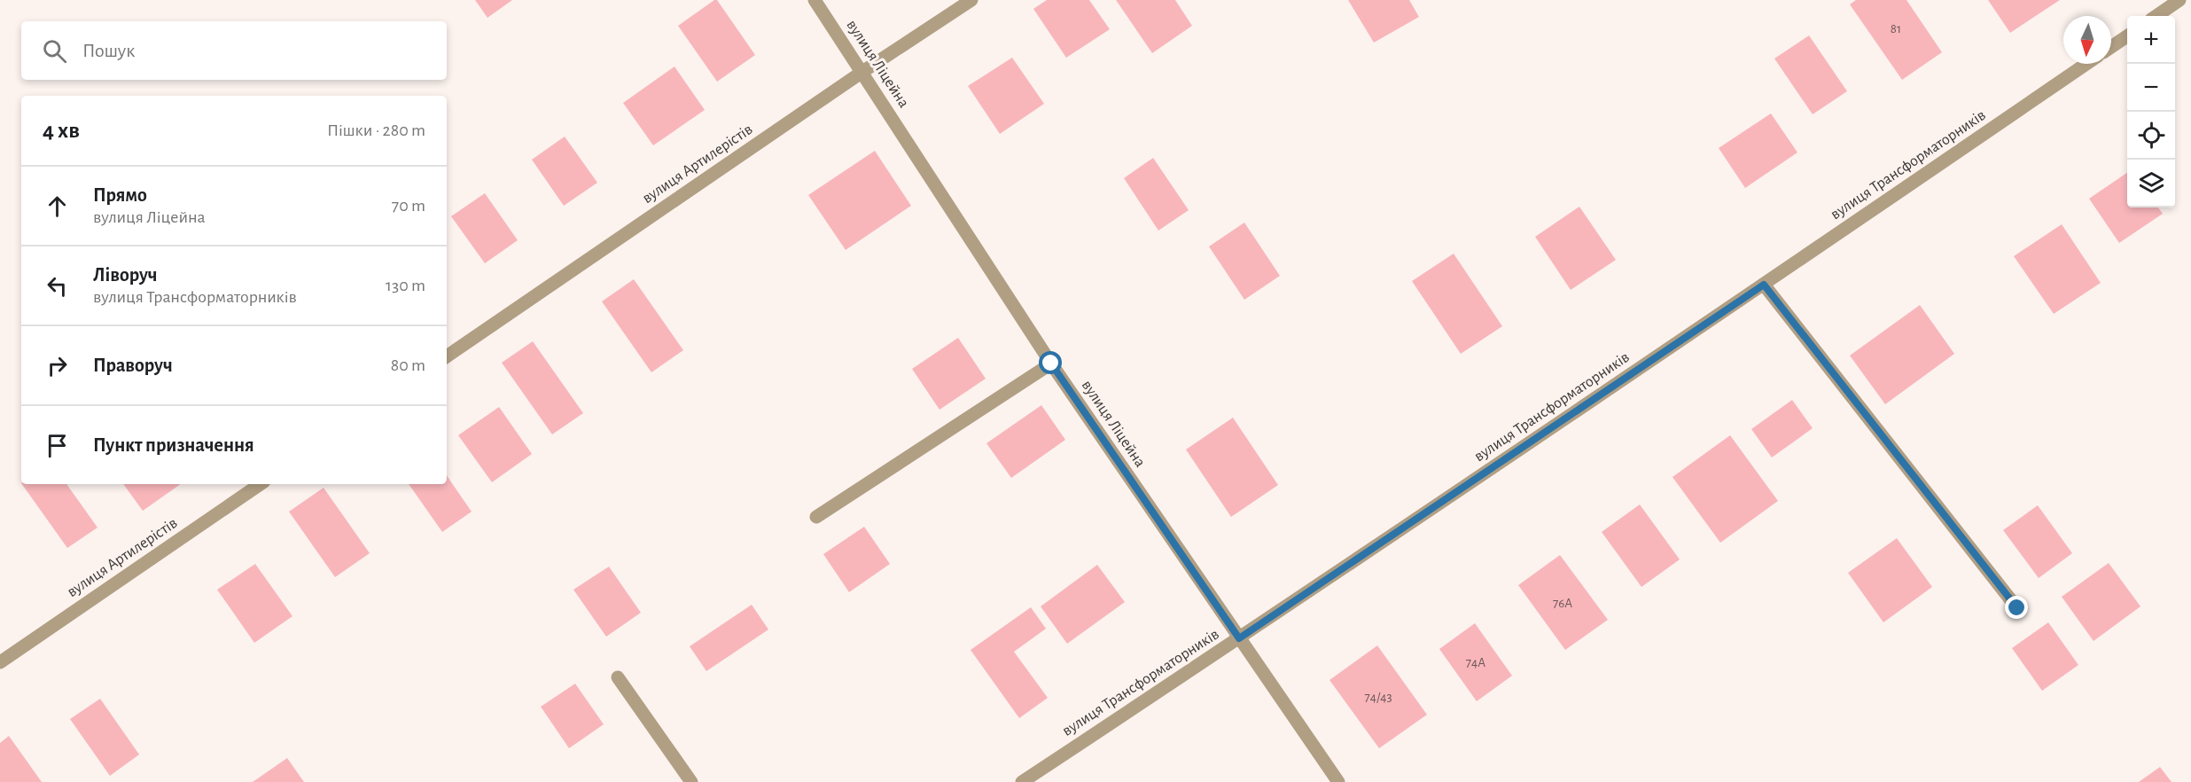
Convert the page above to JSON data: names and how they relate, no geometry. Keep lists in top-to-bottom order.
{
  "streets": {
    "street": ["вулиця Ліцейна", "вулиця Артилерістів", "вулиця Трансформаторників"]
  },
  "crossings": [
    ["вулиця Ліцейна", "вулиця Артилерістів"],
    ["вулиця Ліцейна", "вулиця Трансформаторників"]
  ],
  "house_numbers": [
    "81",
    "76А",
    "74А",
    "74/43"
  ],
  "north": "bottom",
  "page": {
    "map_buttons": ["+", "−"],
    "search": "Пошук",
    "heading": ["4 хв", "Пішки · 280 m"],
    "list": [
      ["Прямо", "вулиця Ліцейна", "70 m"],
      ["Ліворуч", "вулиця Трансформаторників", "130 m"],
      ["Праворуч", "80 m"],
      "Пункт призначення"
    ]
  }
}
